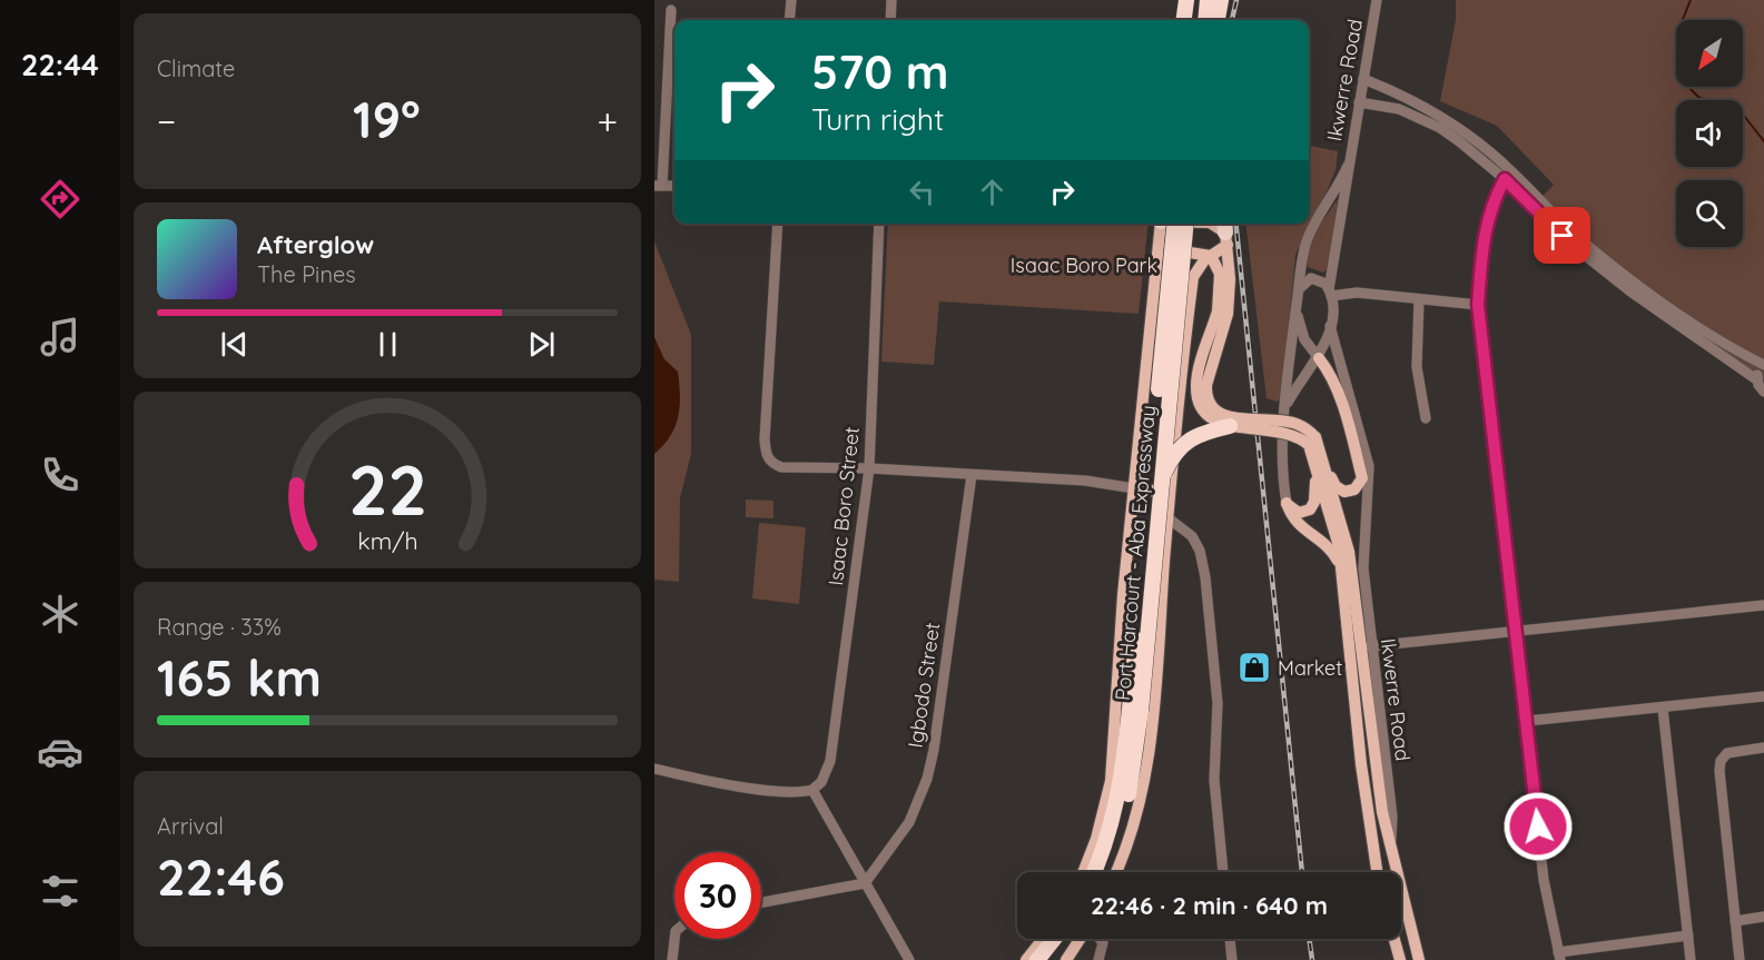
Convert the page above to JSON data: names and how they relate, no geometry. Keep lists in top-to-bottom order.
{
  "streets": {
    "highway": ["Port Harcourt - Aba Expressway"],
    "main road": ["Ikwerre Road"],
    "street": ["Isaac Boro Street", "Igbodo Street"]
  },
  "parks": ["Isaac Boro Park"],
  "places": {
    "shop": ["Market"]
  },
  "north": "bottom left",
  "page": {
    "tabs": "22:44",
    "tile": [
      "Climate",
      ["Range · 33%", "165 km"],
      ["Arrival", "22:46"]
    ],
    "turn": ["570 m", "Turn right"],
    "heat": ["−", "19°", "+"],
    "song": ["Afterglow", "The Pines"],
    "limit": "30",
    "trip": "22:46 · 2 min · 640 m",
    "gauge": ["22", "km/h"]
  }
}
